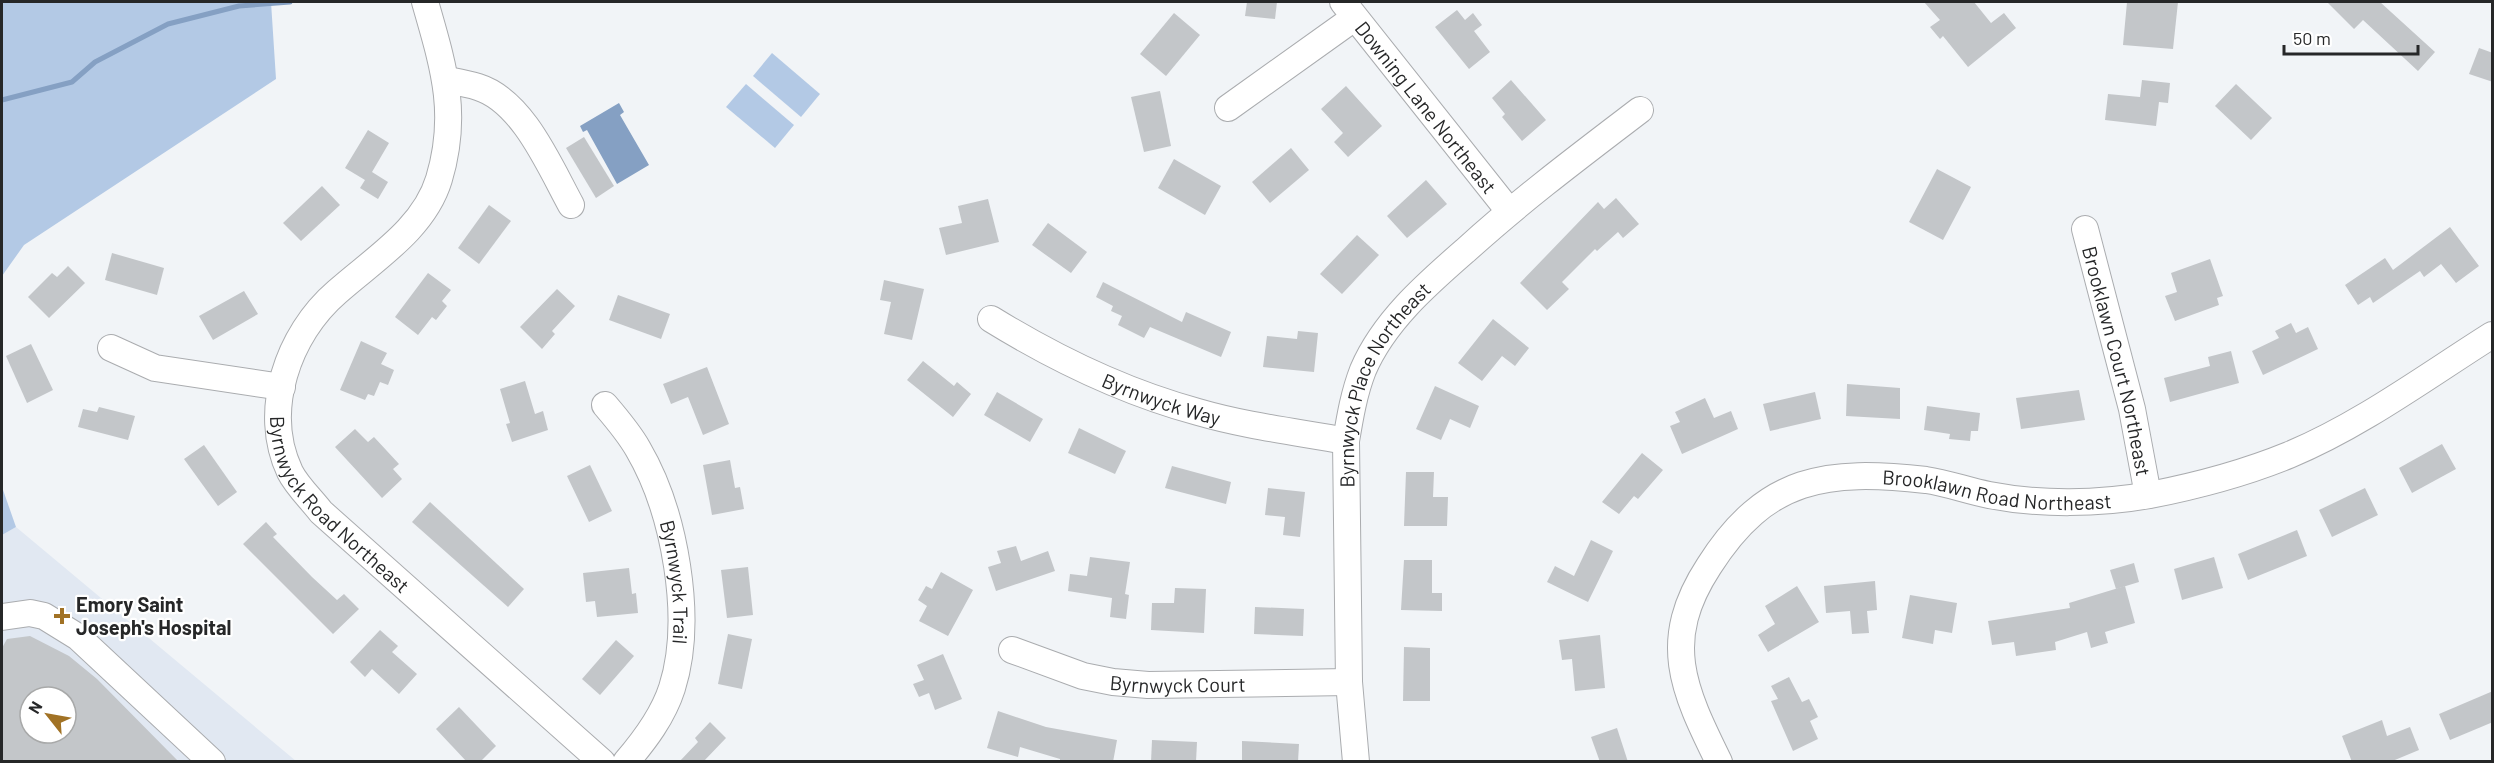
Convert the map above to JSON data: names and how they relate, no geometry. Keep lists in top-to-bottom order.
{
  "streets": {
    "street": [
      "Downing Lane Northeast",
      "Brooklawn Court Northeast",
      "Byrnwyck Place Northeast",
      "Byrnwyck Way",
      "Brooklawn Road Northeast",
      "Byrnwyck Road Northeast",
      "Byrnwyck Trail",
      "Byrnwyck Court"
    ]
  },
  "crossings": [
    ["Downing Lane Northeast", "Byrnwyck Place Northeast"],
    ["Brooklawn Court Northeast", "Brooklawn Road Northeast"],
    ["Byrnwyck Place Northeast", "Byrnwyck Way"],
    ["Byrnwyck Place Northeast", "Byrnwyck Court"]
  ],
  "places": {
    "health": ["Emory Saint Joseph's Hospital"]
  },
  "scale_bar": "50 m",
  "north": "top left"
}
